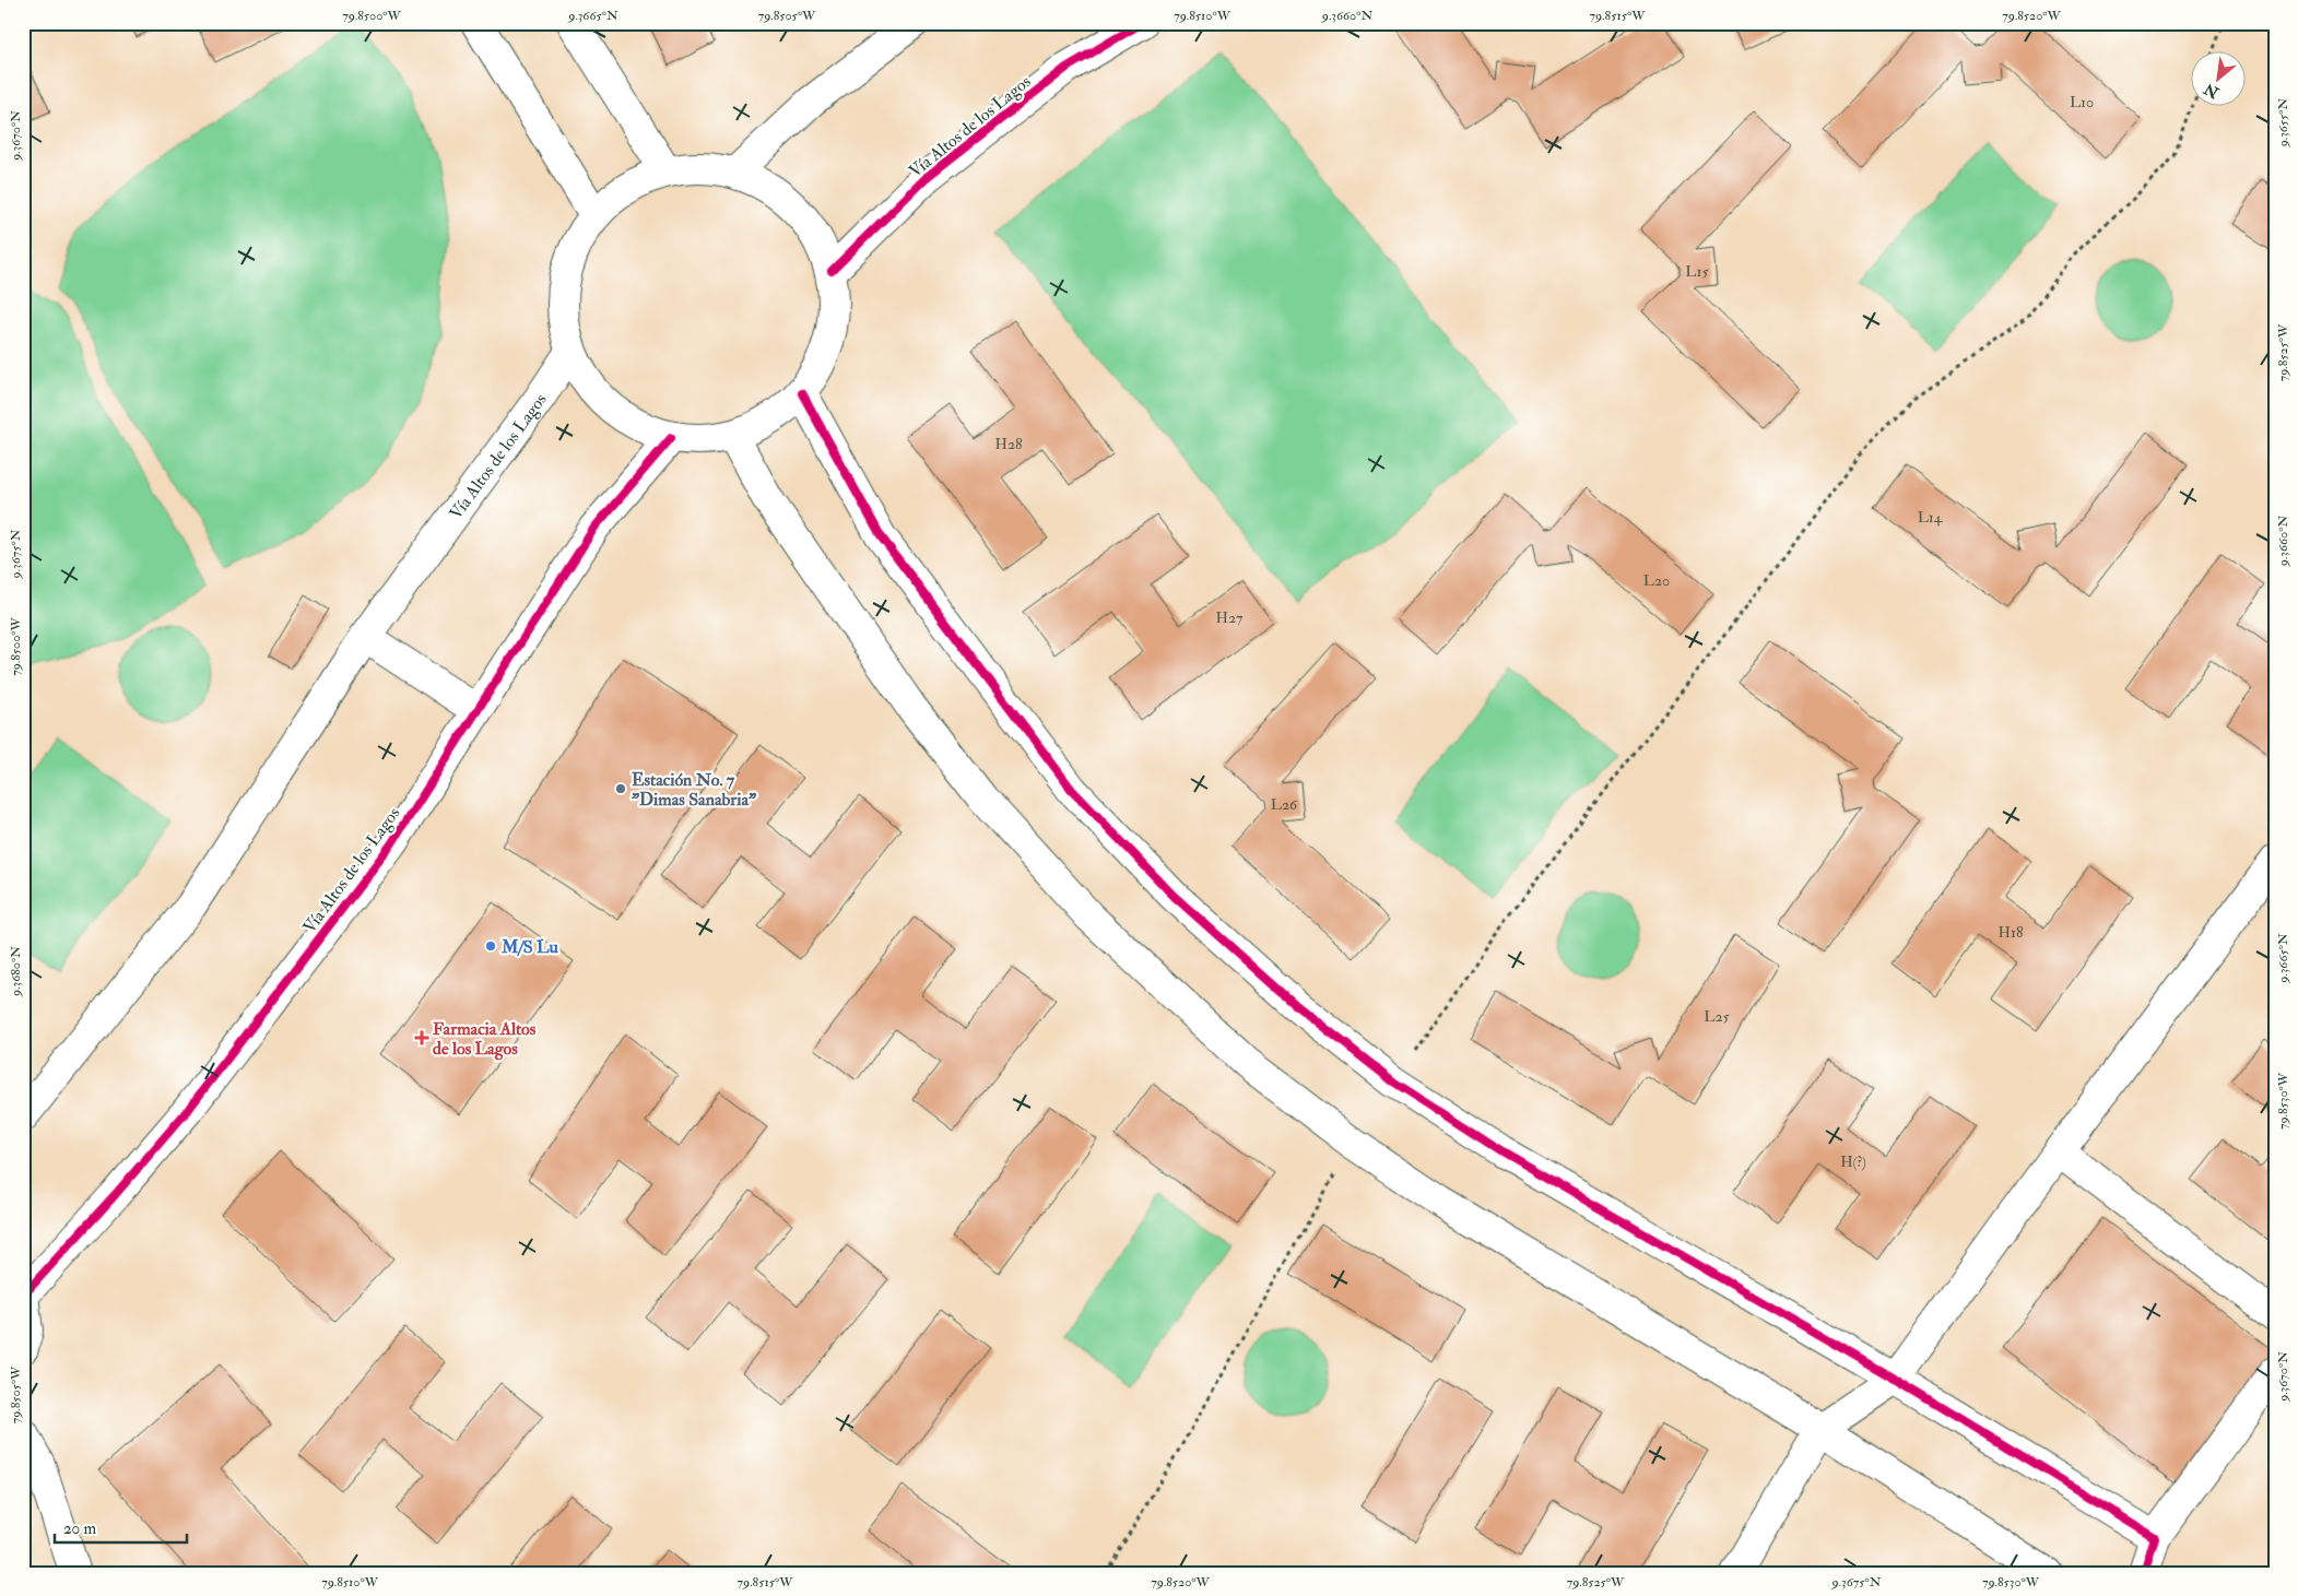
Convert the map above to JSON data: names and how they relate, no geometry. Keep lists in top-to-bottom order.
{
  "streets": {
    "street": ["Vía Altos de los Lagos"]
  },
  "places": {
    "other": ["Estación No. 7 \"Dimas Sanabria\"", "M/S Lu"],
    "health": ["Farmacia Altos de los Lagos"]
  },
  "house_numbers": [
    "L10",
    "L15",
    "H28",
    "L14",
    "L20",
    "H27",
    "L26",
    "H18",
    "L25",
    "H(?)"
  ],
  "scale_bar": "20 m",
  "north": "bottom left",
  "coordinates": [
    "79.8500°W",
    "9.3665°N",
    "79.8505°W",
    "79.8510°W",
    "9.3660°N",
    "79.8515°W",
    "79.8520°W",
    "9.3655°N",
    "9.3670°N",
    "79.8525°W",
    "9.3675°N",
    "9.3680°N",
    "79.8530°W"
  ]
}
